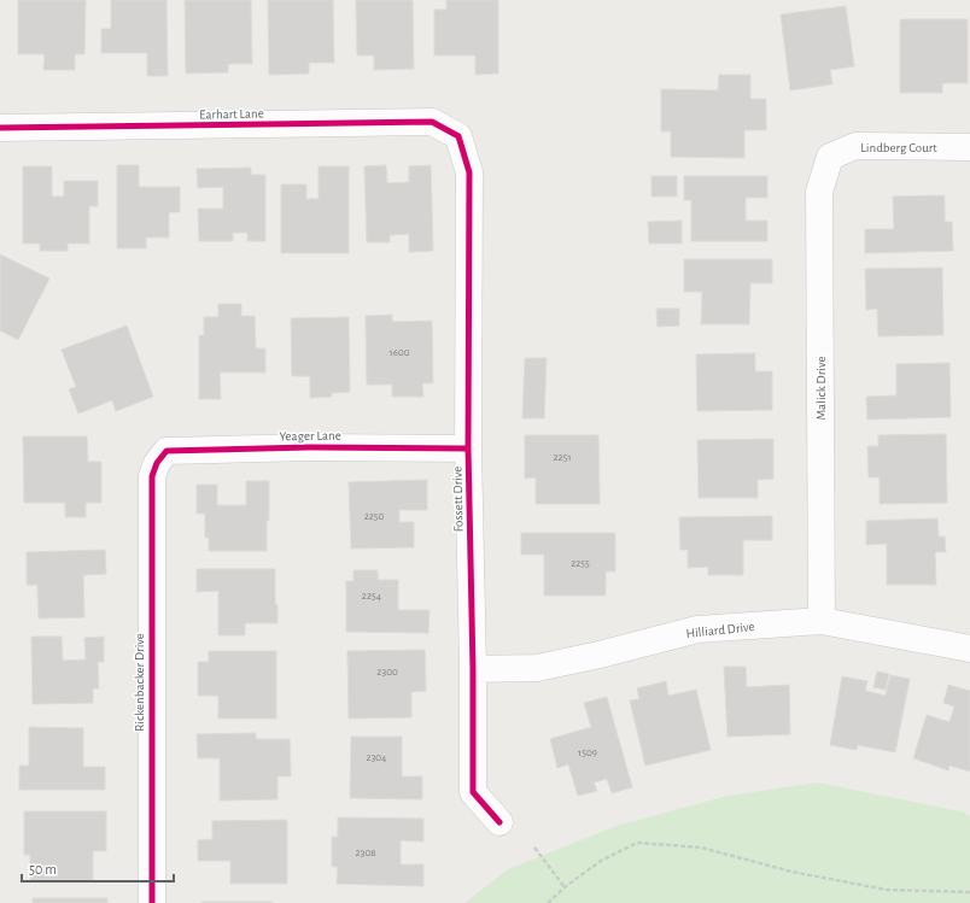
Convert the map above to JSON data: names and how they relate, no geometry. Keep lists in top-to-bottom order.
{
  "streets": {
    "street": [
      "Earhart Lane",
      "Lindberg Court",
      "Malick Drive",
      "Yeager Lane",
      "Fossett Drive",
      "Hilliard Drive",
      "Rickenbacker Drive"
    ]
  },
  "crossings": [
    ["Earhart Lane", "Fossett Drive"],
    ["Lindberg Court", "Malick Drive"],
    ["Malick Drive", "Hilliard Drive"],
    ["Yeager Lane", "Fossett Drive"],
    ["Yeager Lane", "Rickenbacker Drive"],
    ["Fossett Drive", "Hilliard Drive"]
  ],
  "house_numbers": [
    "1600",
    "2251",
    "2250",
    "2255",
    "2254",
    "2300",
    "1509",
    "2304",
    "2308"
  ],
  "scale_bar": "50 m"
}
